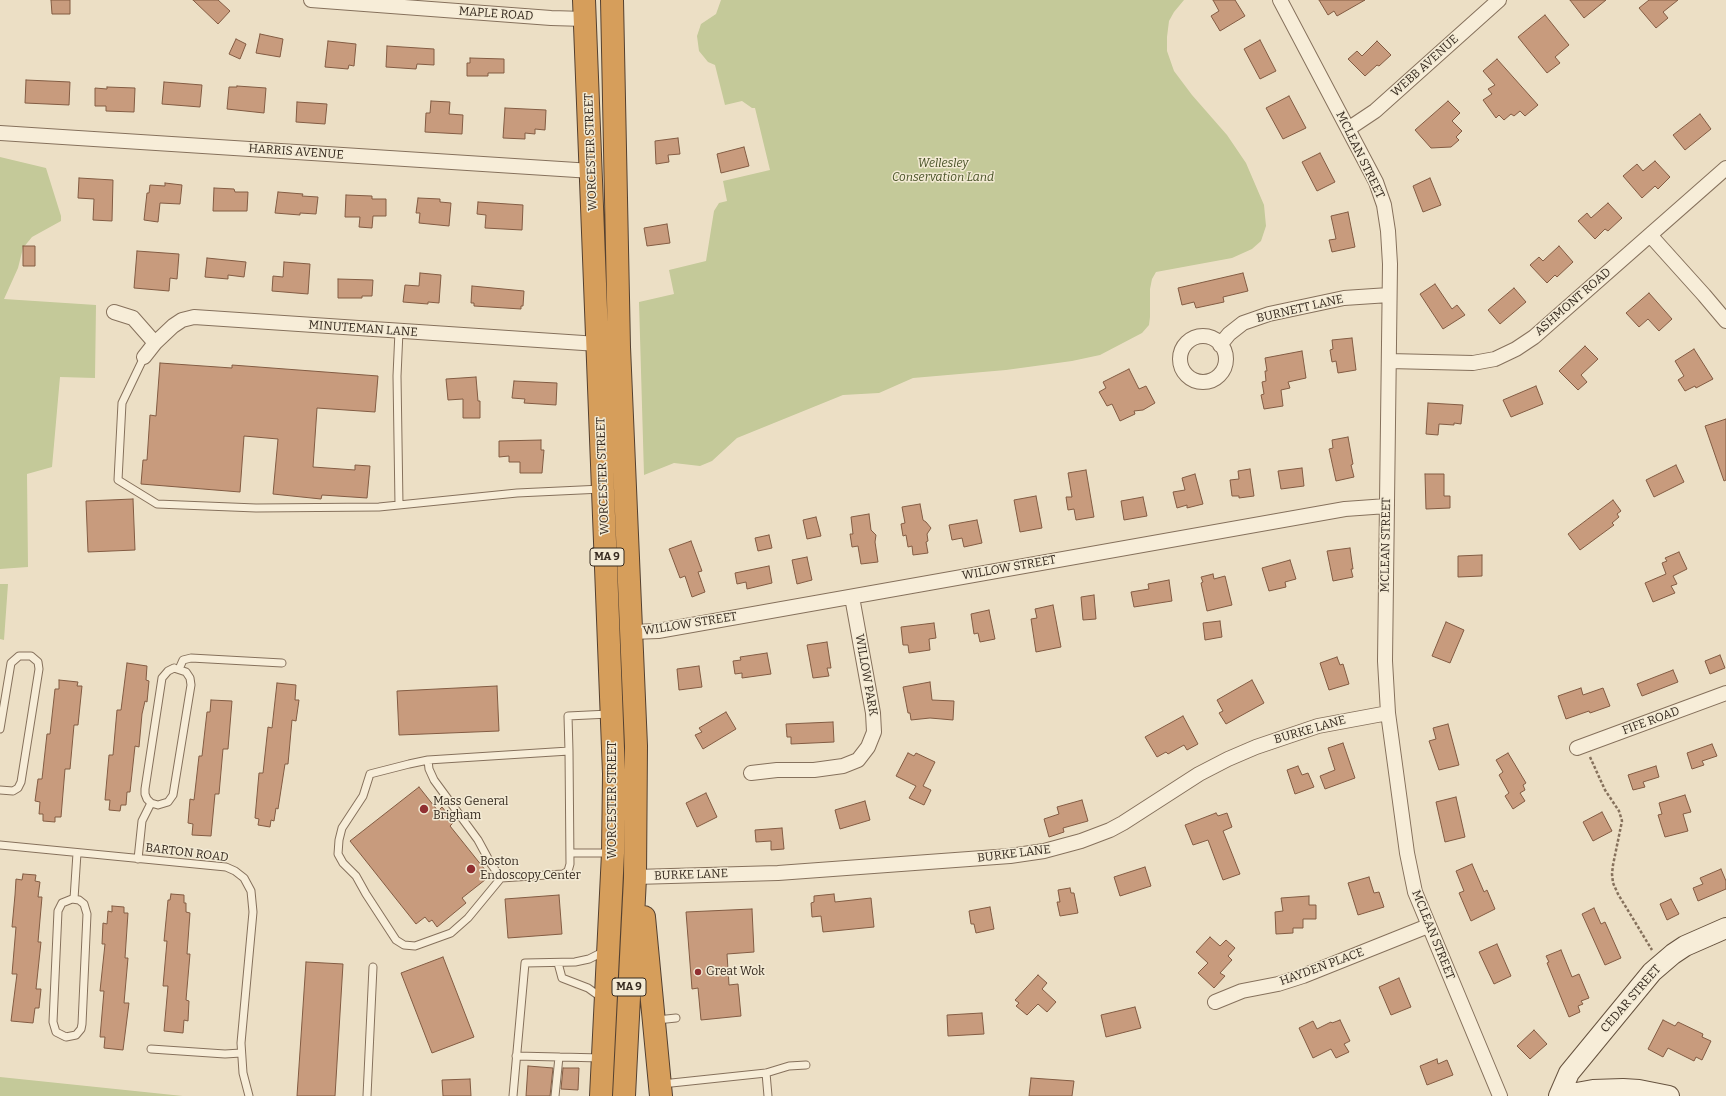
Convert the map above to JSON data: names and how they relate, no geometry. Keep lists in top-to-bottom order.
{
  "streets": {
    "highway": ["WORCESTER STREET", "MA 9"],
    "street": [
      "MAPLE ROAD",
      "WEBB AVENUE",
      "HARRIS AVENUE",
      "MCLEAN STREET",
      "ASHMONT ROAD",
      "BURNETT LANE",
      "MINUTEMAN LANE",
      "WILLOW STREET",
      "WILLOW PARK",
      "FIFE ROAD",
      "BURKE LANE",
      "HAYDEN PLACE",
      "CEDAR STREET"
    ],
    "lane": ["BARTON ROAD"]
  },
  "crossings": [
    ["MAPLE ROAD", "WORCESTER STREET"],
    ["WEBB AVENUE", "MCLEAN STREET"],
    ["HARRIS AVENUE", "WORCESTER STREET"],
    ["WORCESTER STREET", "MINUTEMAN LANE"],
    ["WORCESTER STREET", "WILLOW STREET"],
    ["WORCESTER STREET", "BURKE LANE"],
    ["MCLEAN STREET", "ASHMONT ROAD"],
    ["MCLEAN STREET", "BURNETT LANE"],
    ["MCLEAN STREET", "WILLOW STREET"],
    ["MCLEAN STREET", "BURKE LANE"],
    ["MCLEAN STREET", "HAYDEN PLACE"],
    ["WILLOW STREET", "WILLOW PARK"]
  ],
  "parks": ["Wellesley Conservation Land"],
  "places": ["Mass General Brigham", "Boston Endoscopy Center", "Great Wok"]
}
